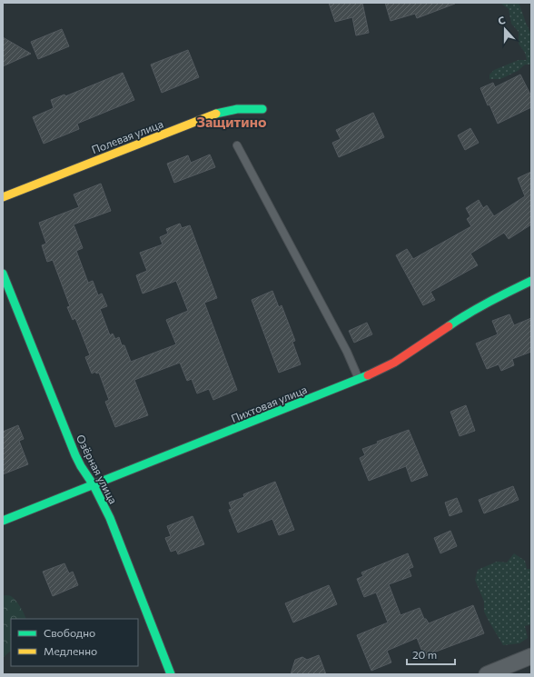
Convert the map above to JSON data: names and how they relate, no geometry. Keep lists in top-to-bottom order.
{
  "streets": {
    "street": ["Полевая улица", "Пихтовая улица", "Озёрная улица"]
  },
  "crossings": [
    ["Пихтовая улица", "Озёрная улица"]
  ],
  "districts": ["Защитино"],
  "legend": ["Свободно", "Медленно"],
  "scale_bar": "20 m",
  "north": "top"
}
